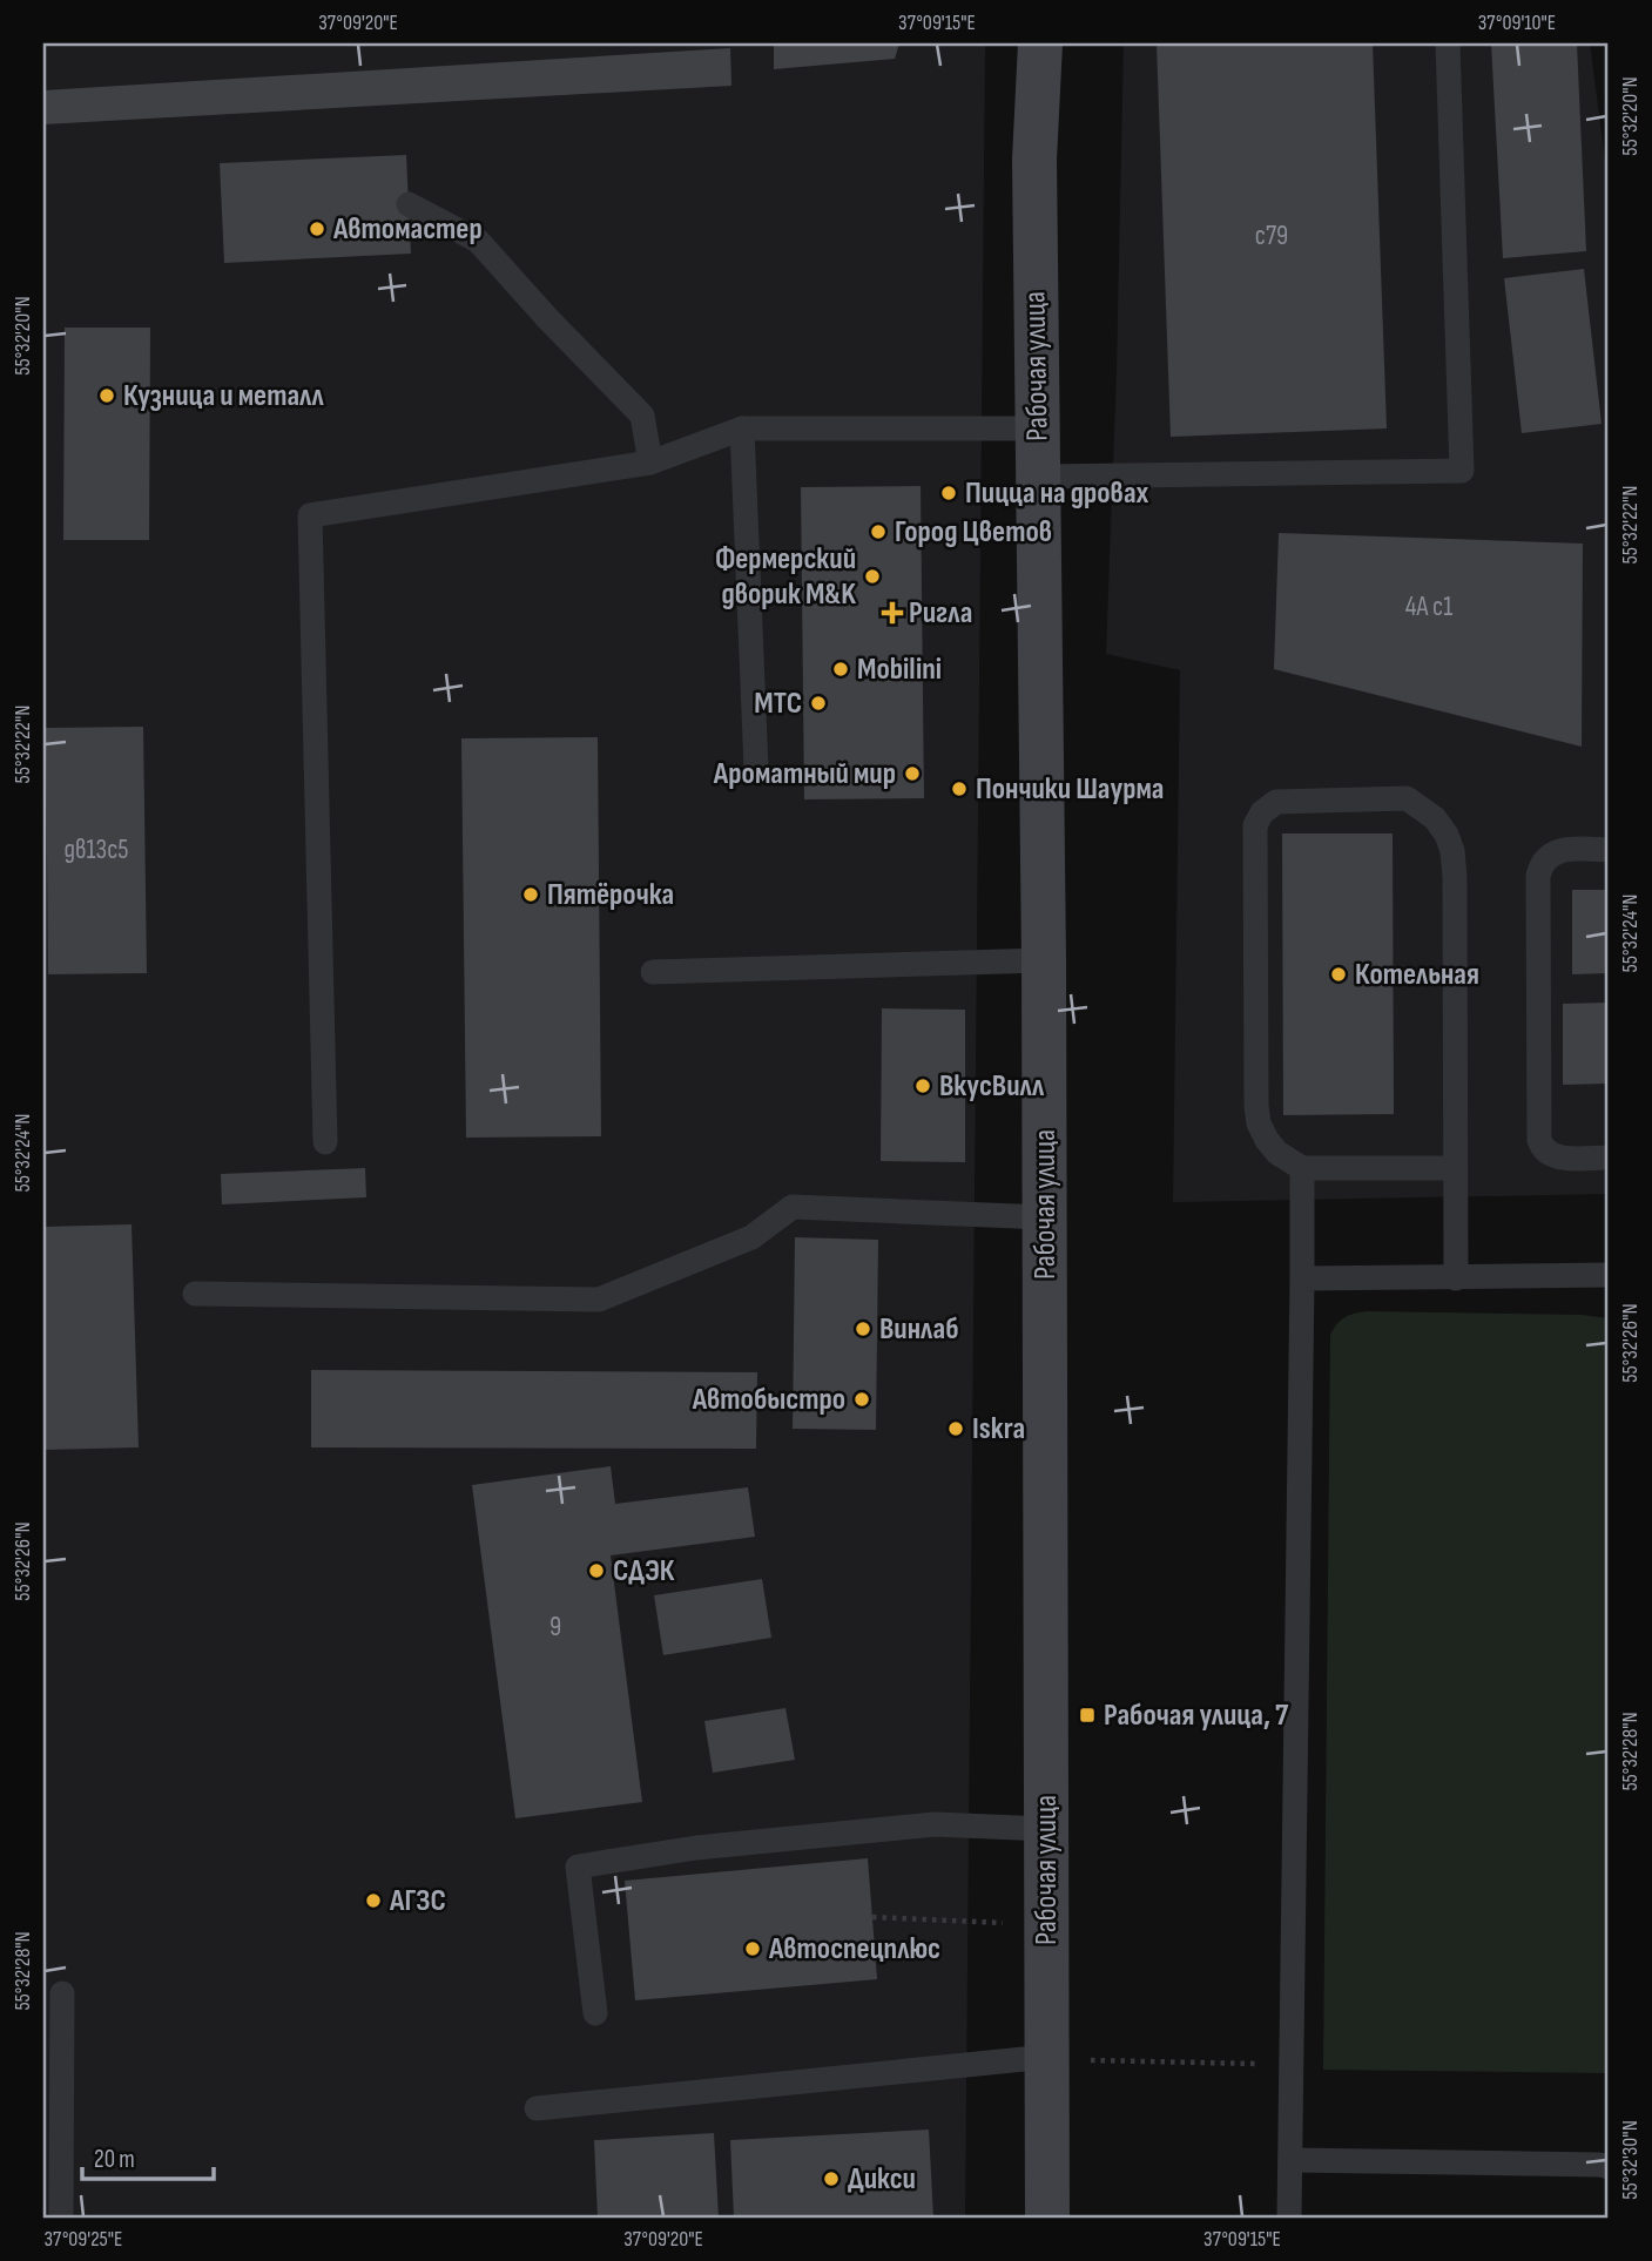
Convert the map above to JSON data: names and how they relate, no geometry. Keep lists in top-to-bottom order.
{
  "streets": {
    "street": ["Рабочая улица"]
  },
  "places": {
    "other": [
      "Автомастер",
      "Кузница и металл",
      "Пицца на дровах",
      "Город Цветов",
      "Фермерский дворик М&K",
      "Mobilini",
      "МТС",
      "Ароматный мир",
      "Пончики Шаурма",
      "Пятёрочка",
      "Котельная",
      "ВкусВилл",
      "Винлаб",
      "Автобыстро",
      "Iskra",
      "СДЭК",
      "АГЗС",
      "Автоспецплюс",
      "Дикси"
    ],
    "health": ["Ригла"],
    "transit": ["Рабочая улица, 7"]
  },
  "house_numbers": [
    "с79",
    "4А с1",
    "дв13с5",
    "9"
  ],
  "scale_bar": "20 m",
  "coordinates": [
    "37°09'20\"E",
    "37°09'15\"E",
    "37°09'10\"E",
    "55°32'20\"N",
    "55°32'22\"N",
    "55°32'24\"N",
    "55°32'26\"N",
    "55°32'28\"N",
    "55°32'30\"N",
    "37°09'25\"E"
  ]
}
